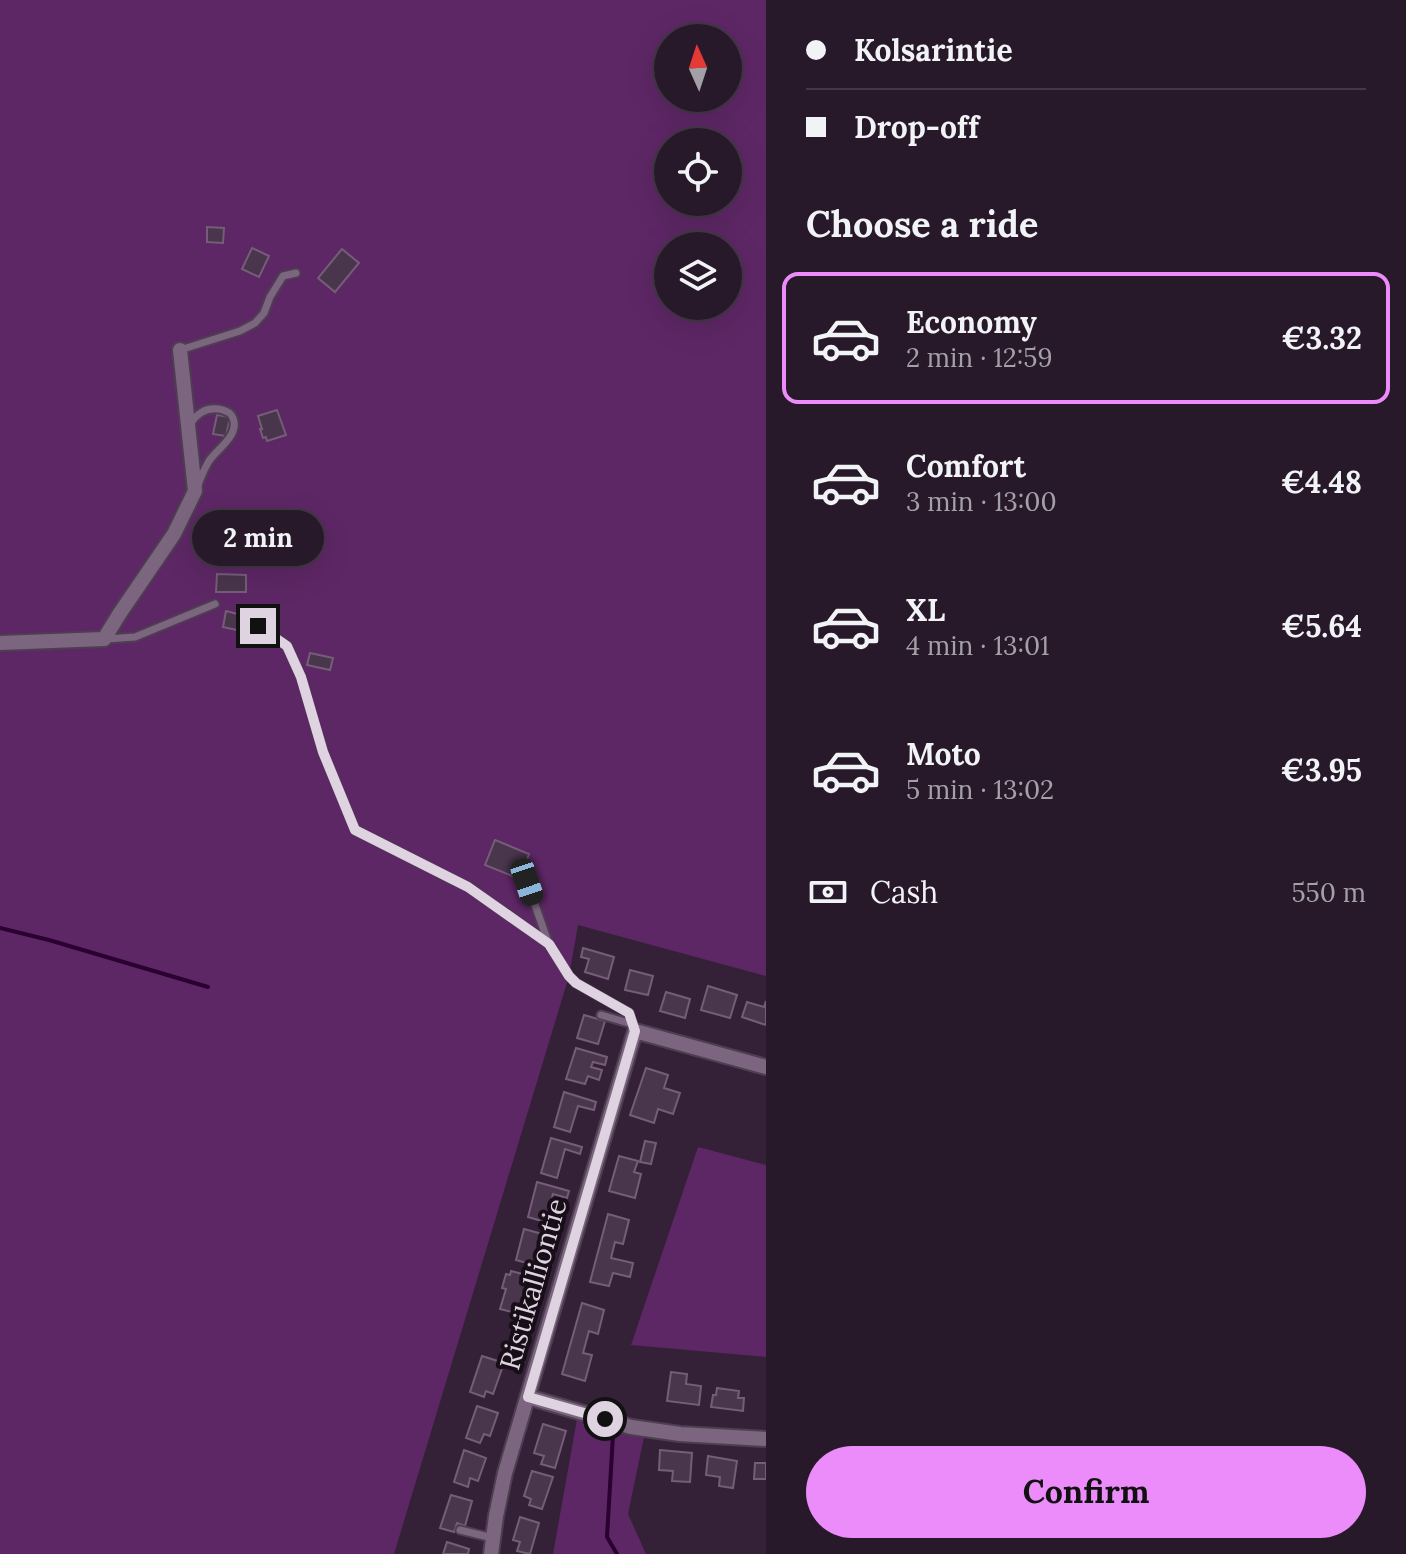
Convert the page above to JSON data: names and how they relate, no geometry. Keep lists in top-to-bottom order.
{
  "streets": {
    "street": ["Ristikalliontie"]
  },
  "north": "top",
  "page": {
    "banner": ["Kolsarintie", "Drop-off"],
    "heading": "Choose a ride",
    "list": [
      {
        "name": "Economy",
        "note": "2 min · 12:59",
        "value": "€3.32"
      },
      {
        "name": "Comfort",
        "note": "3 min · 13:00",
        "value": "€4.48"
      },
      {
        "name": "XL",
        "note": "4 min · 13:01",
        "value": "€5.64"
      },
      {
        "name": "Moto",
        "note": "5 min · 13:02",
        "value": "€3.95"
      }
    ],
    "bubble": "2 min",
    "pay": ["Cash", "550 m"],
    "buttons": "Confirm"
  }
}
